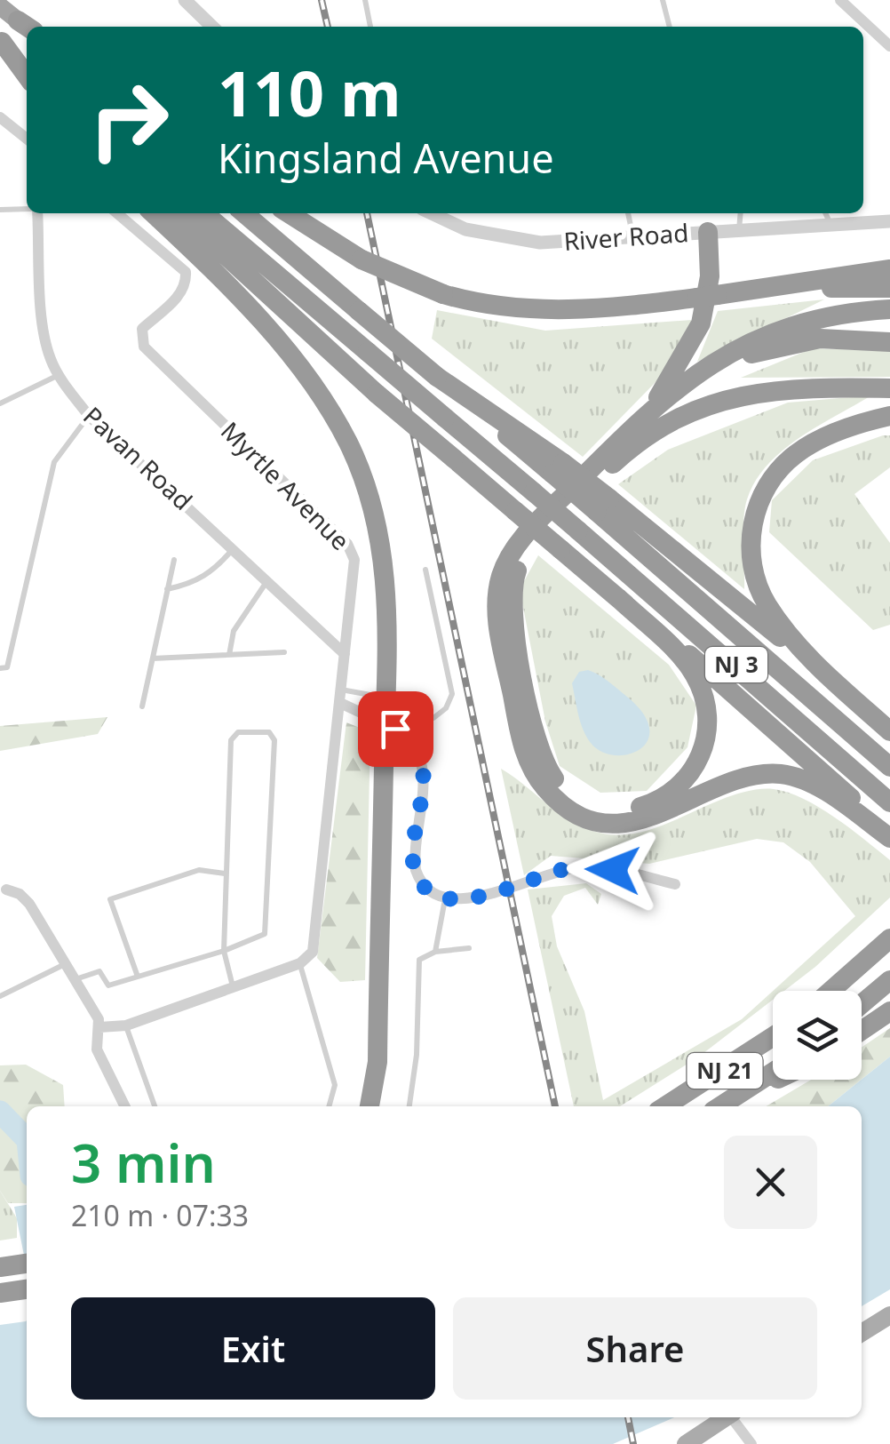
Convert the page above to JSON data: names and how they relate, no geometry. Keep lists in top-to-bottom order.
{
  "streets": {
    "highway": ["NJ 3", "NJ 21"],
    "street": ["River Road", "Pavan Road", "Myrtle Avenue"]
  },
  "crossings": [
    ["Pavan Road", "Myrtle Avenue"]
  ],
  "page": {
    "turn": ["110 m", "Kingsland Avenue"],
    "heading": ["3 min", "210 m · 07:33"],
    "buttons": ["Exit", "Share"]
  }
}
